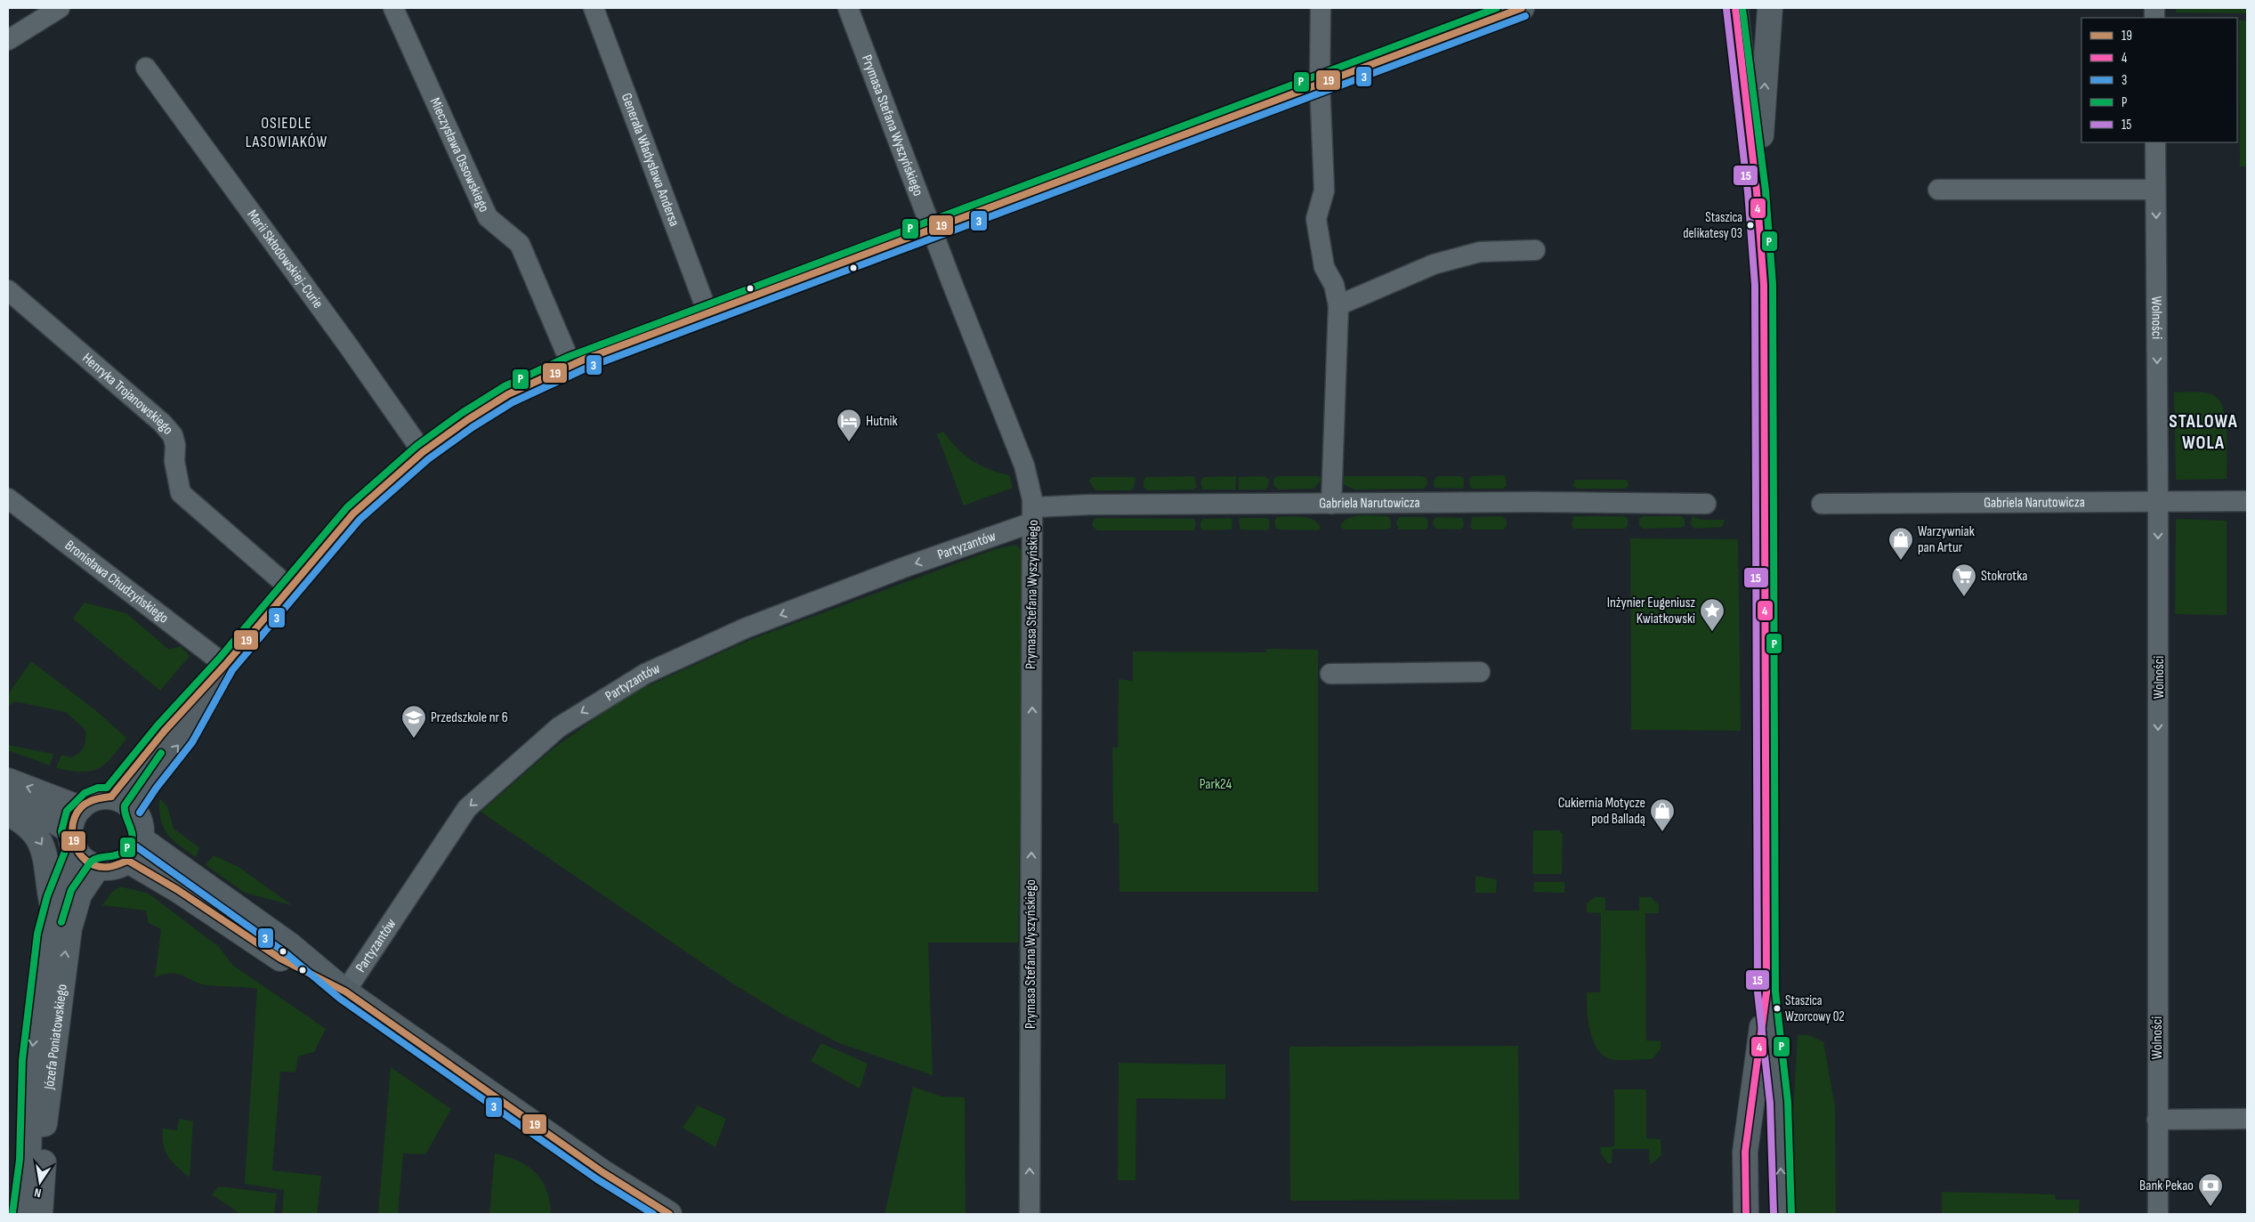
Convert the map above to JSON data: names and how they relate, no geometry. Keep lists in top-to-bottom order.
{
  "streets": {
    "street": [
      "Prymasa Stefana Wyszyńskiego",
      "Mieczysława Ossowskiego",
      "Generała Władysława Andersa",
      "Marii Skłodowskiej-Curie",
      "Wolności",
      "Henryka Trojanowskiego",
      "Gabriela Narutowicza",
      "Partyzantów",
      "Bronisława Chudzyńskiego",
      "Józefa Poniatowskiego"
    ]
  },
  "crossings": [
    ["Prymasa Stefana Wyszyńskiego", "Gabriela Narutowicza"],
    ["Prymasa Stefana Wyszyńskiego", "Partyzantów"],
    ["Wolności", "Gabriela Narutowicza"],
    ["Gabriela Narutowicza", "Partyzantów"]
  ],
  "one_way": ["Prymasa Stefana Wyszyńskiego", "Wolności", "Partyzantów"],
  "districts": ["OSIEDLE LASOWIAKÓW", "STALOWA WOLA"],
  "parks": ["Park24"],
  "places": {
    "other": ["Staszica delikatesy 03", "Staszica Wzorcowy 02"],
    "hotel": ["Hutnik"],
    "shop": ["Warzywniak pan Artur", "Cukiernia Motycze pod Balladą"],
    "supermarket": ["Stokrotka"],
    "place": ["Inżynier Eugeniusz Kwiatkowski"],
    "school or university": ["Przedszkole nr 6"],
    "bank": ["Bank Pekao"]
  },
  "lines": [
    "transit line 19",
    "transit line 4",
    "transit line P",
    "transit line 15",
    "transit line 3"
  ],
  "legend": [
    "19",
    "4",
    "3",
    "P",
    "15"
  ],
  "north": "bottom"
}
